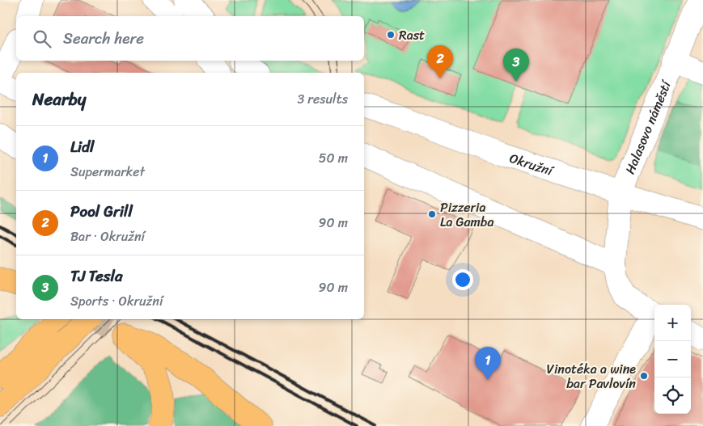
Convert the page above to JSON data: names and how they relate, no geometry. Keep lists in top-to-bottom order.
{
  "streets": {
    "street": ["Halasovo náměstí", "Okružní"]
  },
  "crossings": [
    ["Halasovo náměstí", "Okružní"]
  ],
  "places": ["Rast", "Pizzeria La Gamba", "Vinotéka a wine bar Pavlovín"],
  "page": {
    "search": "Search here",
    "pins": ["2", "3", "1"],
    "heading": ["Nearby", "3 results"],
    "list": [
      {
        "mark": "1",
        "name": "Lidl",
        "note": "Supermarket",
        "value": "50 m"
      },
      {
        "mark": "2",
        "name": "Pool Grill",
        "note": "Bar · Okružní",
        "value": "90 m"
      },
      {
        "mark": "3",
        "name": "TJ Tesla",
        "note": "Sports · Okružní",
        "value": "90 m"
      }
    ],
    "map_buttons": ["+", "−"]
  }
}
